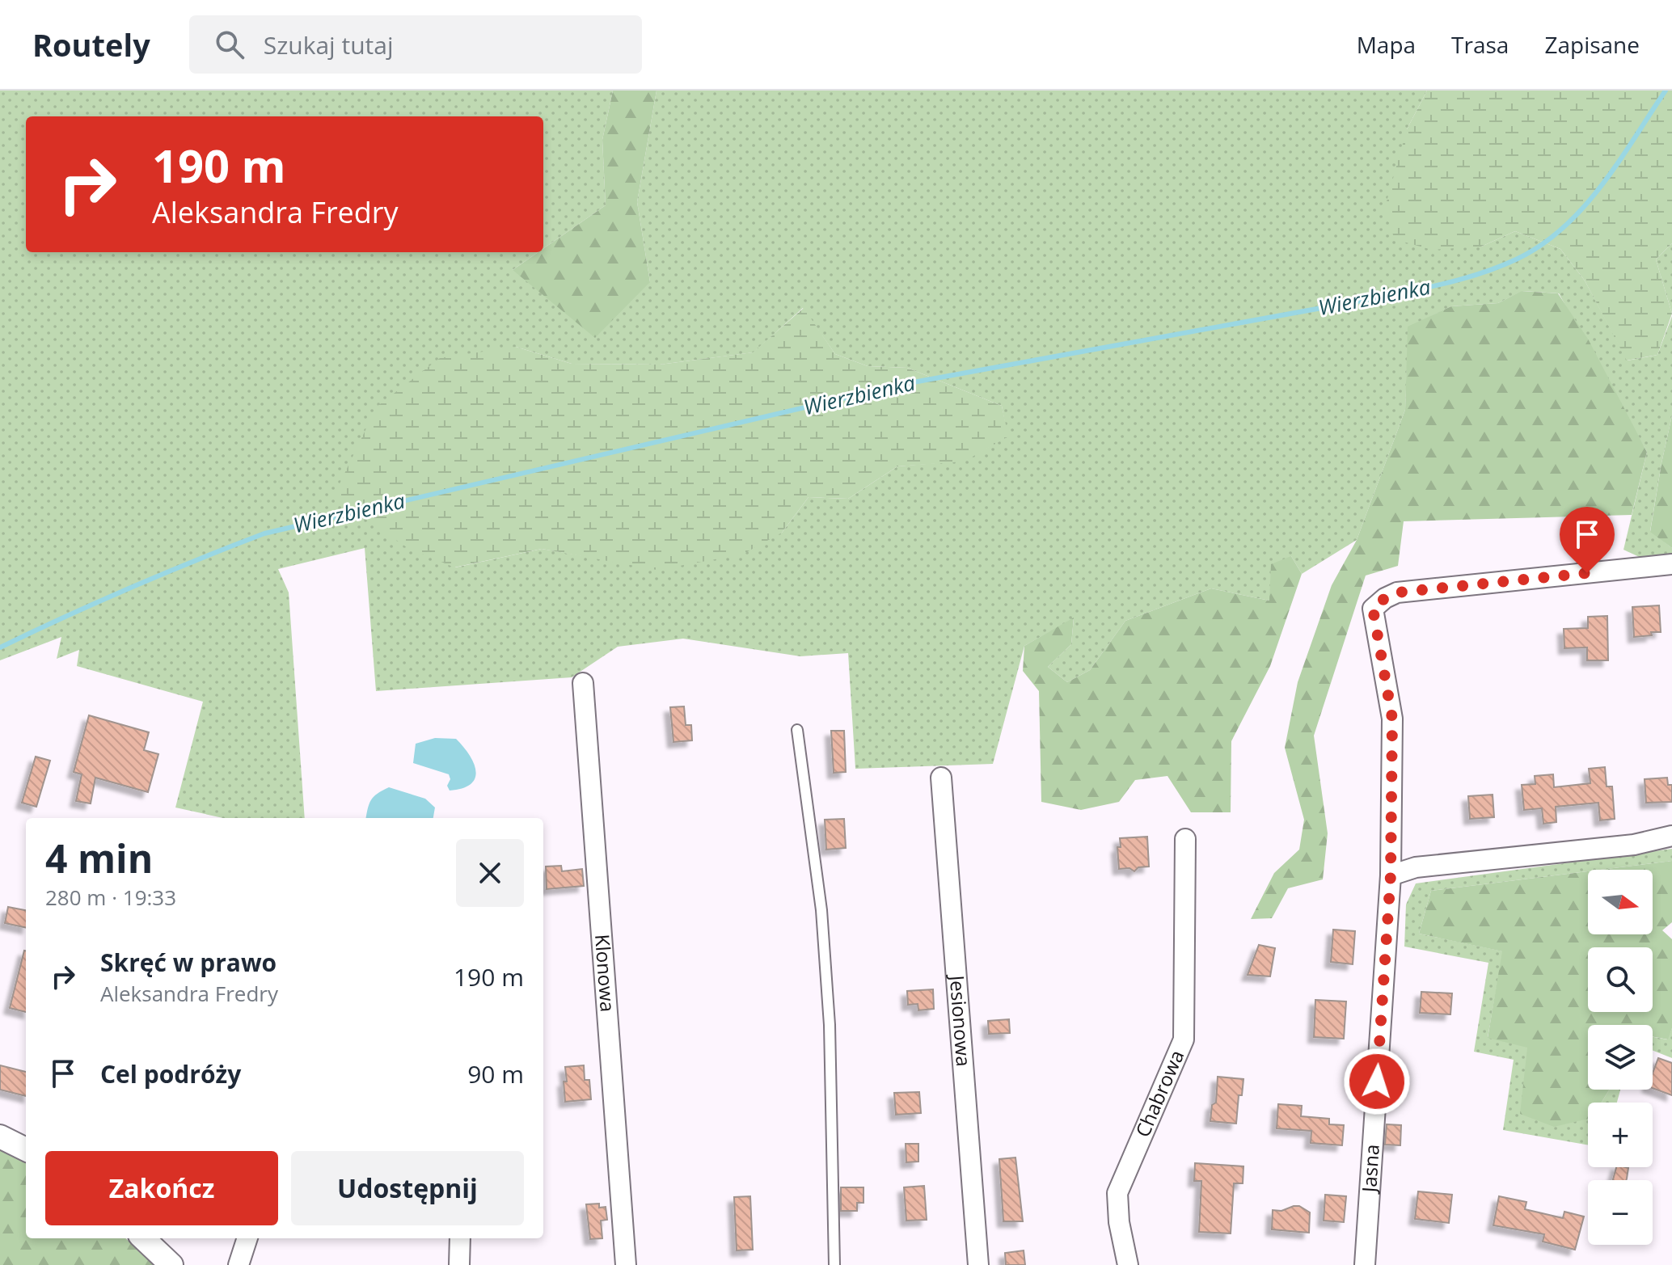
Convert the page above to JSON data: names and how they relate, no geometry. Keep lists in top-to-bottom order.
{
  "streets": {
    "street": [
      "Klonowa",
      "Jesionowa",
      "Chabrowa",
      "Jasna"
    ]
  },
  "water": ["Wierzbienka"],
  "north": "right",
  "page": {
    "header": "Routely",
    "search": "Szukaj tutaj",
    "nav": ["Mapa", "Trasa", "Zapisane"],
    "turn": ["190 m", "Aleksandra Fredry"],
    "heading": ["4 min", "280 m · 19:33"],
    "map_buttons": ["+", "−"],
    "list": [
      {
        "name": "Skręć w prawo",
        "note": "Aleksandra Fredry",
        "value": "190 m"
      },
      {
        "name": "Cel podróży",
        "value": "90 m"
      }
    ],
    "buttons": ["Zakończ", "Udostępnij"]
  }
}
